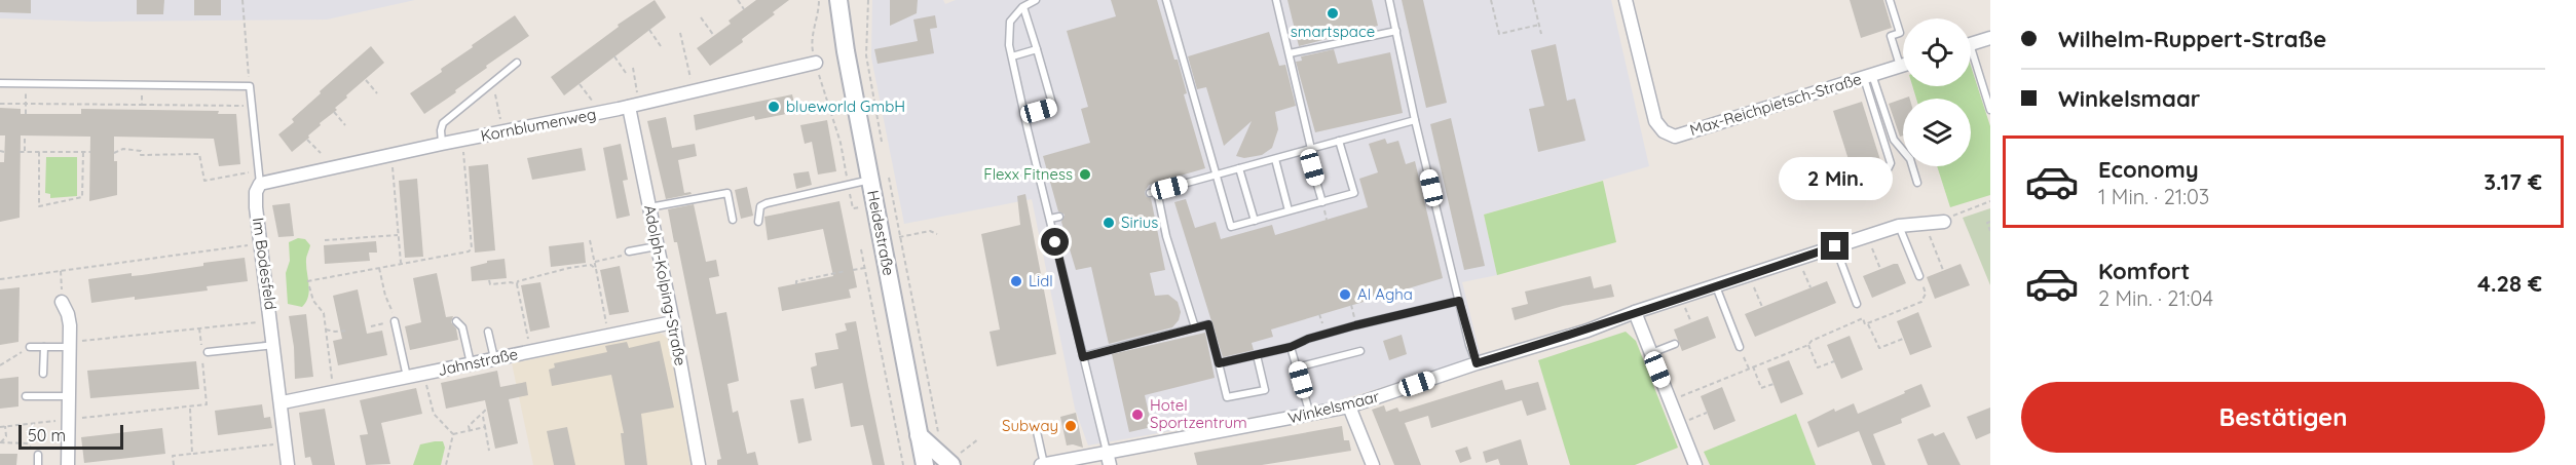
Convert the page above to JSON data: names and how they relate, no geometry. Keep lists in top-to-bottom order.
{
  "streets": {
    "main road": ["Heidestraße"],
    "street": [
      "Max-Reichpietsch-Straße",
      "Kornblumenweg",
      "Im Bodesfeld",
      "Adolph-Kolping-Straße",
      "Jahnstraße",
      "Winkelsmaar"
    ]
  },
  "crossings": [
    ["Kornblumenweg", "Im Bodesfeld"],
    ["Kornblumenweg", "Adolph-Kolping-Straße"],
    ["Im Bodesfeld", "Jahnstraße"],
    ["Adolph-Kolping-Straße", "Jahnstraße"]
  ],
  "places": [
    "smartspace",
    "blueworld GmbH",
    "Flexx Fitness",
    "Sirius",
    "Lidl",
    "Al Agha",
    "Hotel Sportzentrum",
    "Subway"
  ],
  "scale_bar": "50 m",
  "page": {
    "banner": ["Wilhelm-Ruppert-Straße", "Winkelsmaar"],
    "list": [
      {
        "name": "Economy",
        "note": "1 Min. · 21:03",
        "value": "3.17 €"
      },
      {
        "name": "Komfort",
        "note": "2 Min. · 21:04",
        "value": "4.28 €"
      }
    ],
    "bubble": "2 Min.",
    "buttons": "Bestätigen",
    "scale": "50 m"
  }
}
